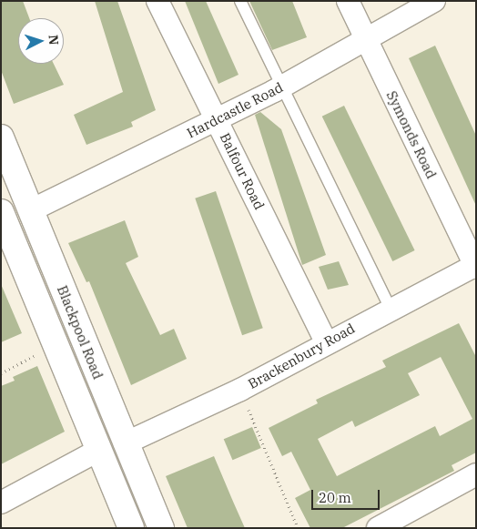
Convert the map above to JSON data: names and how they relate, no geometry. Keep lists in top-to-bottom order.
{
  "streets": {
    "highway": ["Blackpool Road"],
    "street": [
      "Hardcastle Road",
      "Symonds Road",
      "Balfour Road",
      "Brackenbury Road"
    ]
  },
  "crossings": [
    ["Hardcastle Road", "Symonds Road"],
    ["Hardcastle Road", "Balfour Road"],
    ["Hardcastle Road", "Blackpool Road"],
    ["Symonds Road", "Brackenbury Road"],
    ["Balfour Road", "Brackenbury Road"],
    ["Blackpool Road", "Brackenbury Road"]
  ],
  "scale_bar": "20 m",
  "north": "right"
}
